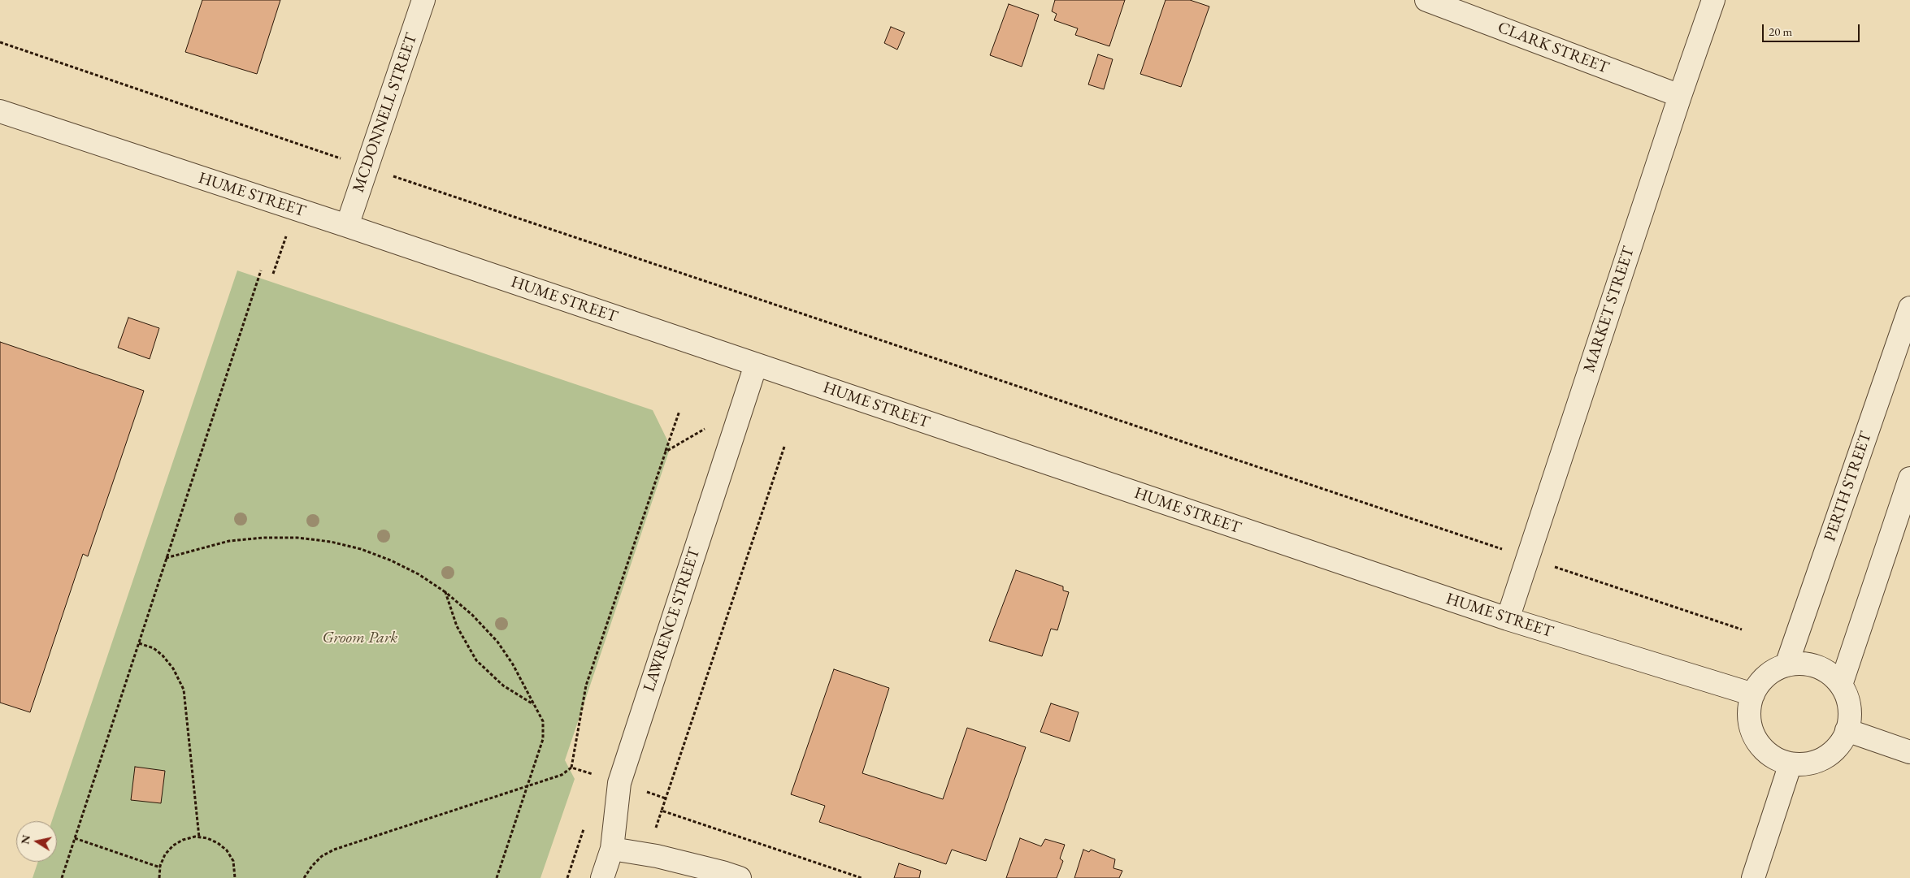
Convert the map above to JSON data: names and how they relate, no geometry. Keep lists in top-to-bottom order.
{
  "streets": {
    "street": [
      "CLARK STREET",
      "MCDONNELL STREET",
      "HUME STREET",
      "MARKET STREET",
      "PERTH STREET",
      "LAWRENCE STREET"
    ]
  },
  "crossings": [
    ["CLARK STREET", "MARKET STREET"],
    ["MCDONNELL STREET", "HUME STREET"],
    ["HUME STREET", "MARKET STREET"],
    ["HUME STREET", "PERTH STREET"],
    ["HUME STREET", "LAWRENCE STREET"]
  ],
  "parks": ["Groom Park"],
  "scale_bar": "20 m",
  "north": "left"
}
